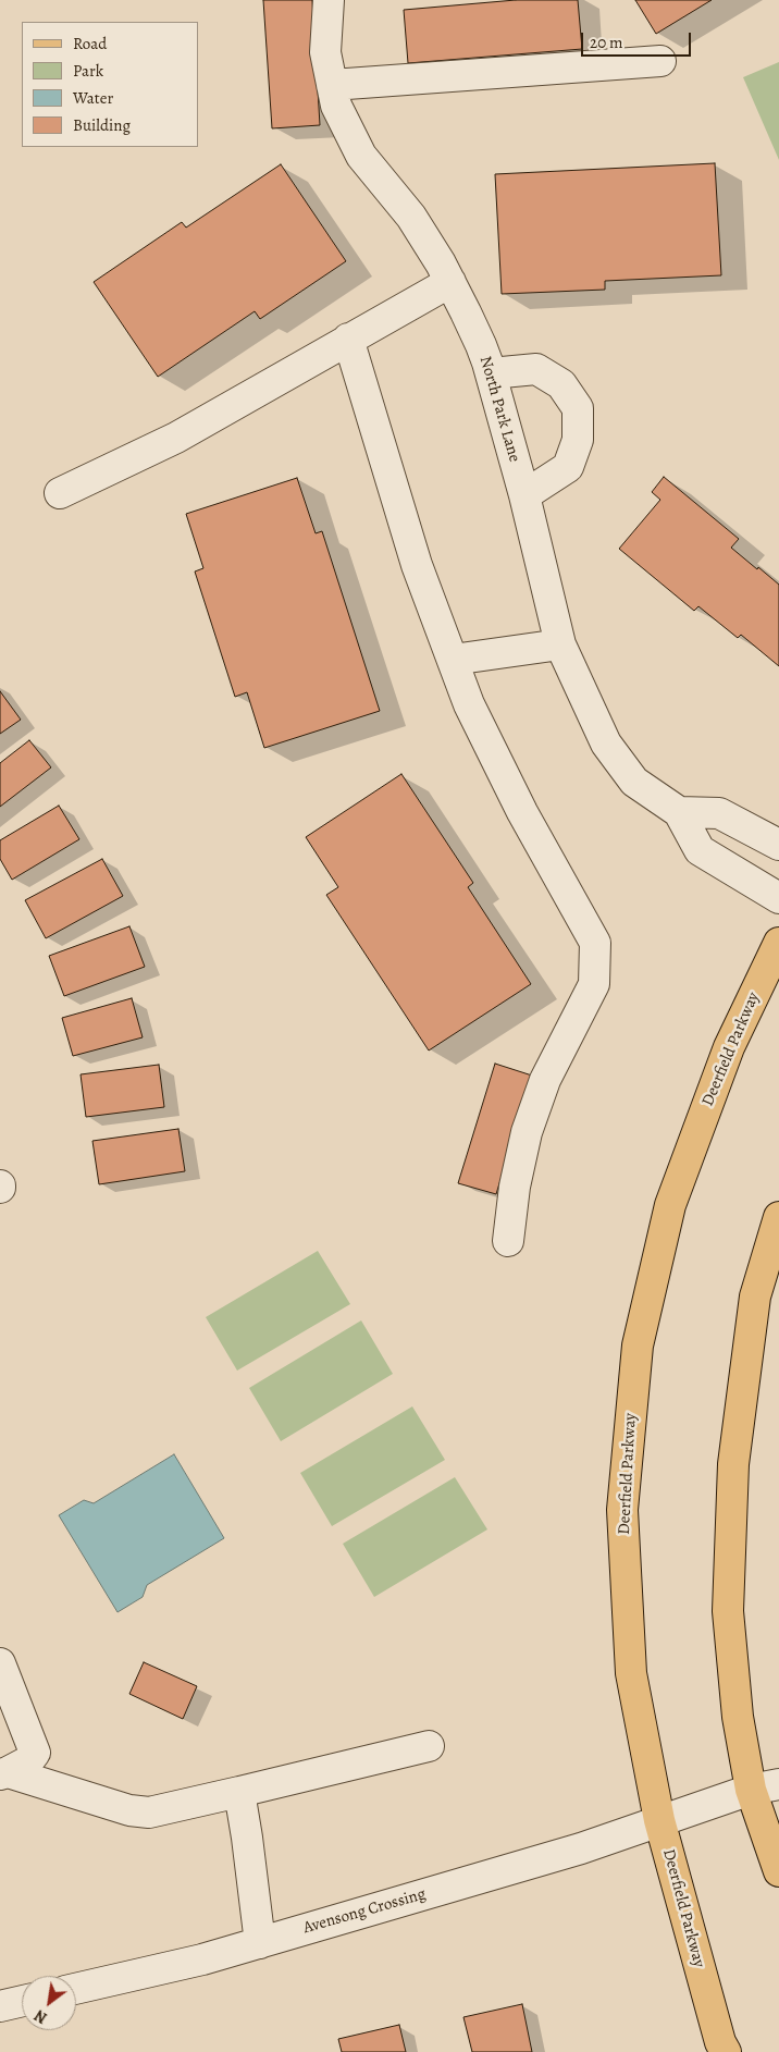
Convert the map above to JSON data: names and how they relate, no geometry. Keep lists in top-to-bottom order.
{
  "streets": {
    "main road": ["Deerfield Parkway"],
    "street": ["North Park Lane", "Avensong Crossing"]
  },
  "crossings": [
    ["Deerfield Parkway", "Avensong Crossing"]
  ],
  "legend": [
    "Road",
    "Park",
    "Water",
    "Building"
  ],
  "scale_bar": "20 m",
  "north": "bottom left"
}
